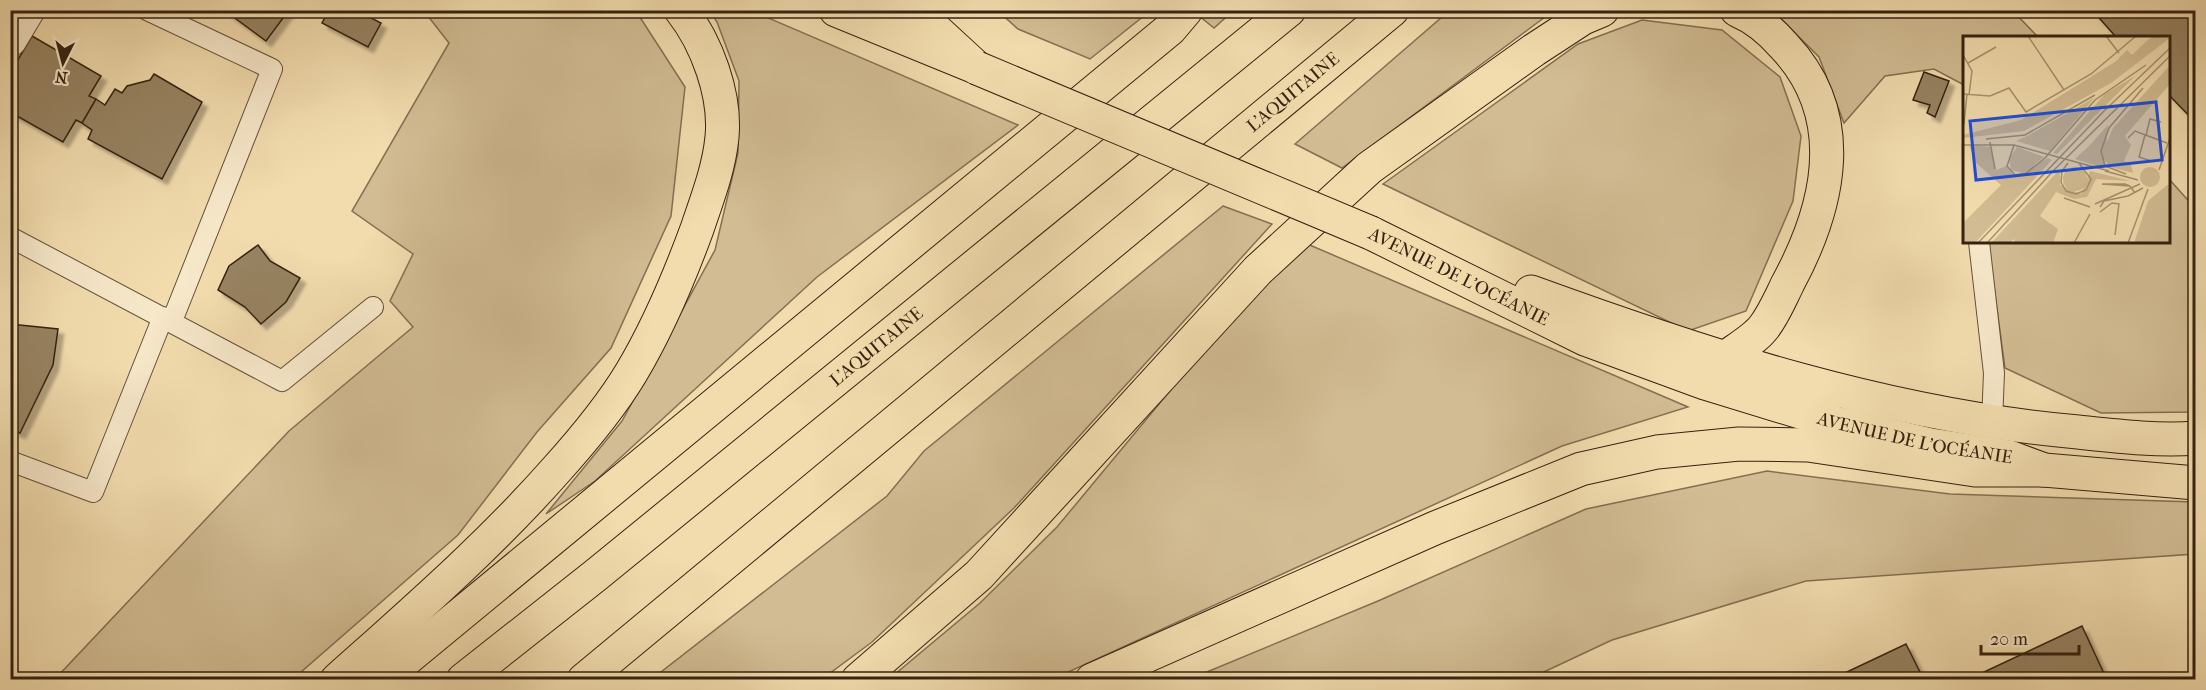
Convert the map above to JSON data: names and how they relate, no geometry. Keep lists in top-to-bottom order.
{
  "streets": {
    "main road": ["L'AQUITAINE", "AVENUE DE L'OCÉANIE"]
  },
  "scale_bar": "20 m",
  "north": "bottom"
}
